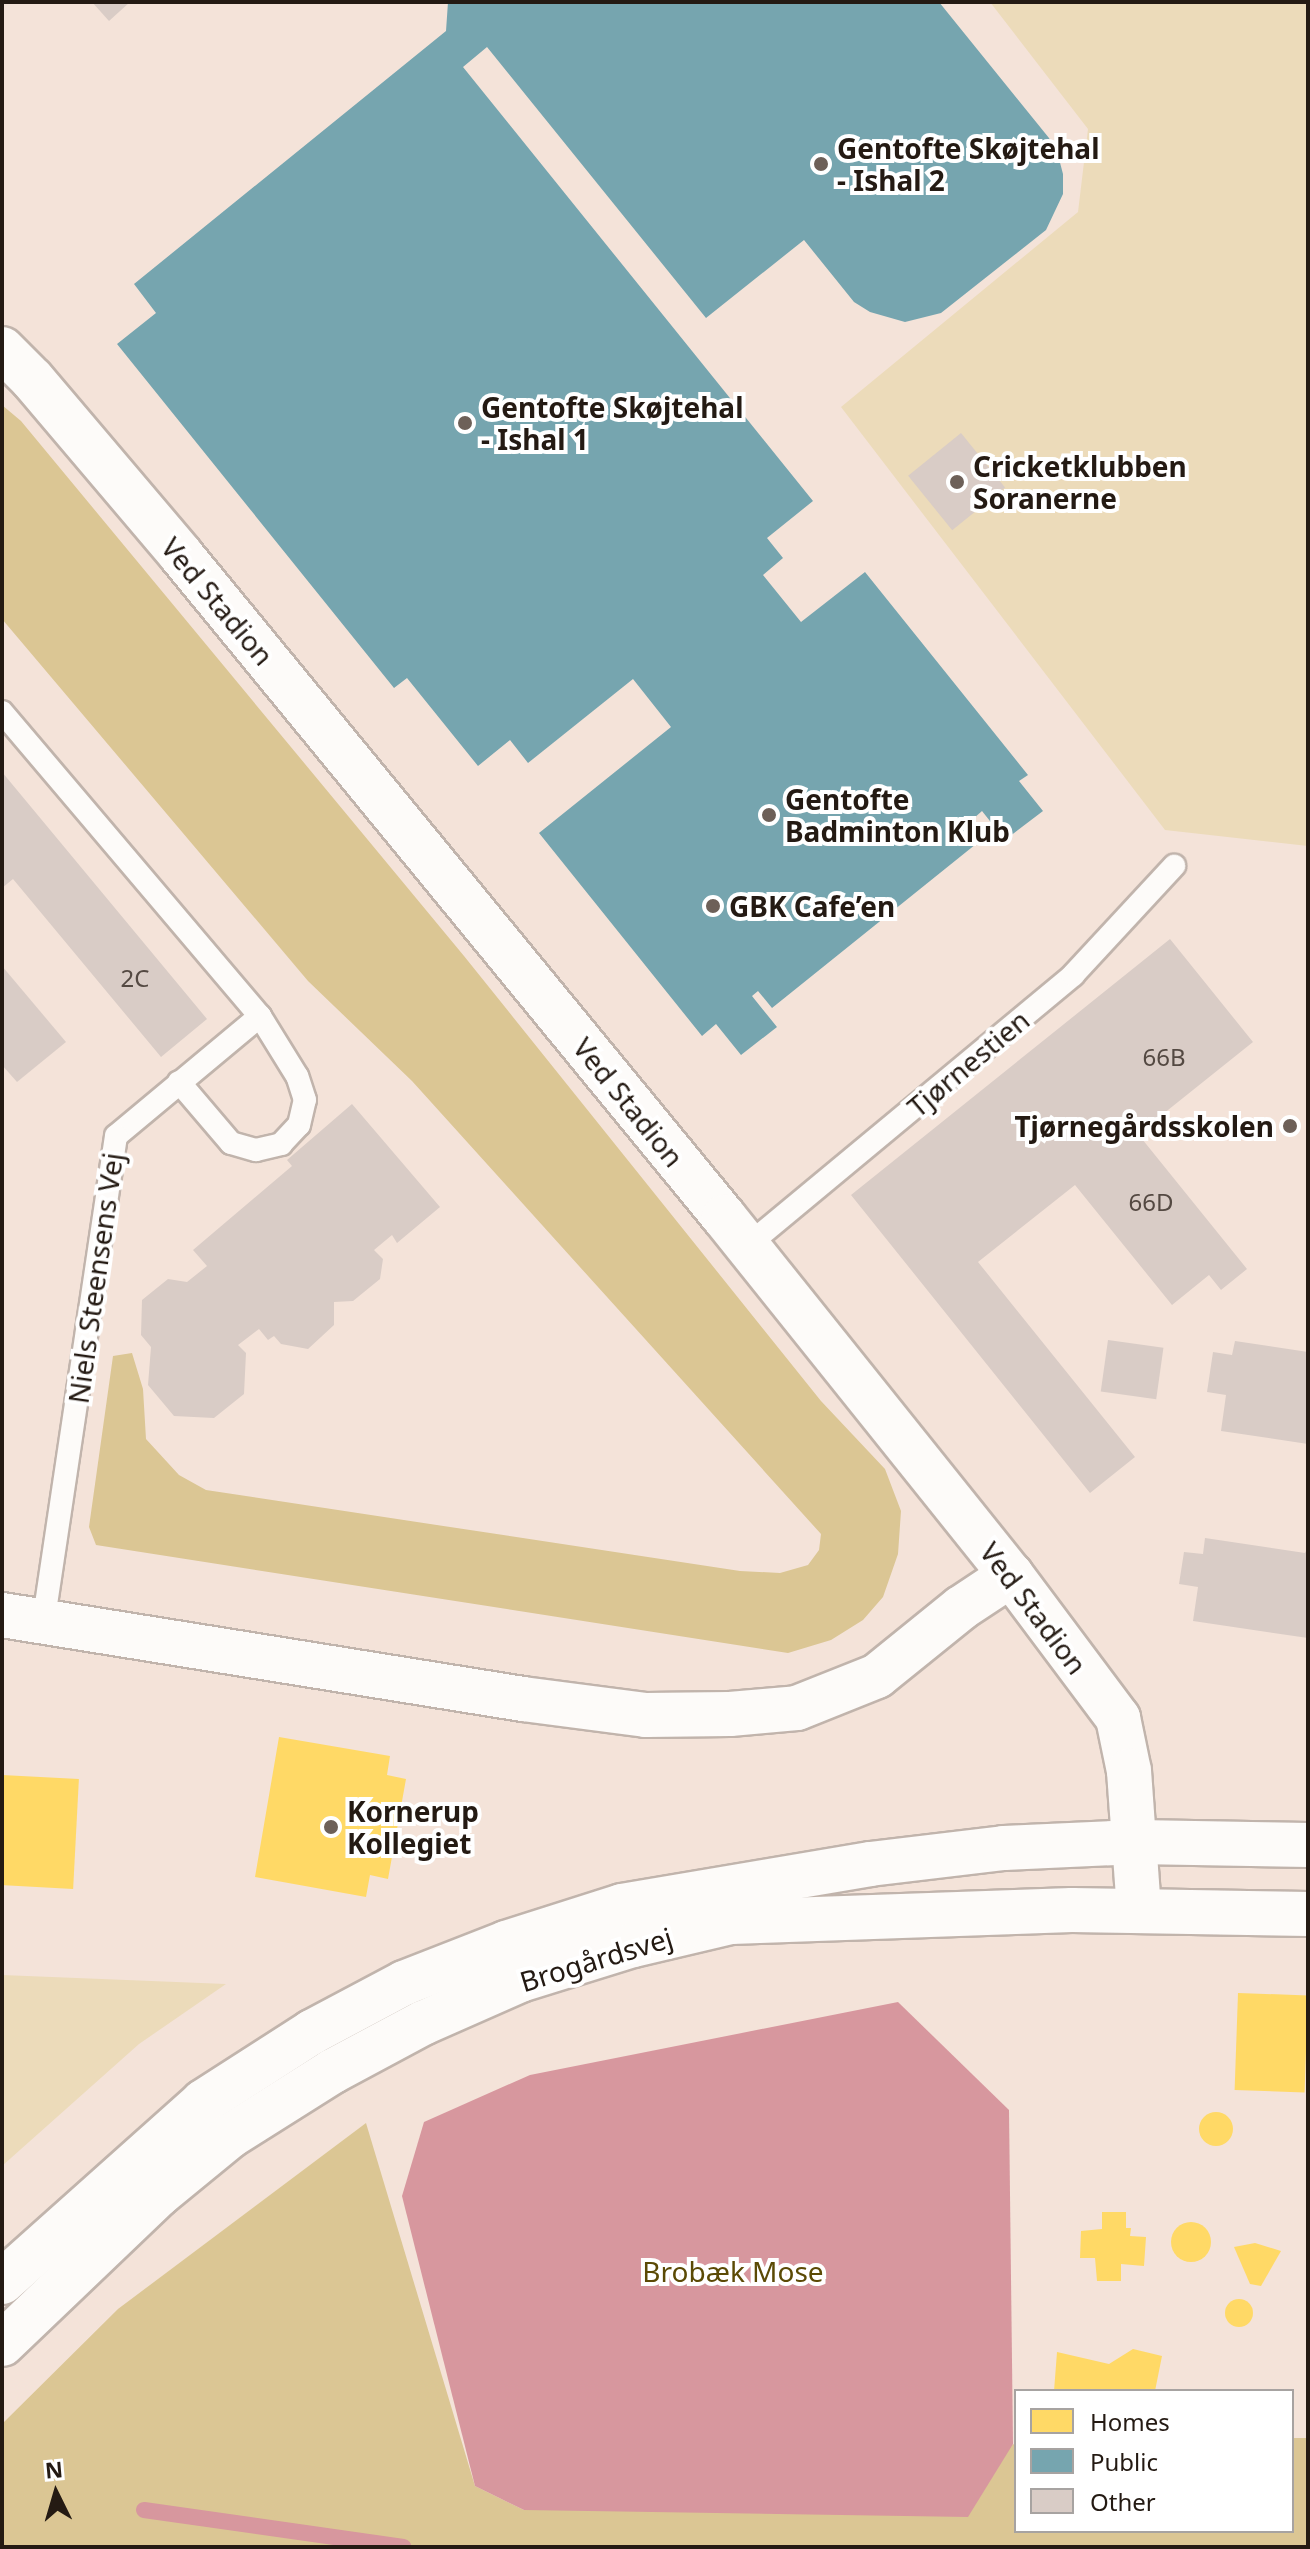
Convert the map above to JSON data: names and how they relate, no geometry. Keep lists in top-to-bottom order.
{
  "streets": {
    "street": ["Ved Stadion", "Brogårdsvej"],
    "lane": ["Tjørnestien", "Niels Steensens Vej"]
  },
  "crossings": [
    ["Ved Stadion", "Tjørnestien"],
    ["Ved Stadion", "Brogårdsvej"]
  ],
  "parks": ["Brobæk Mose"],
  "places": [
    "Gentofte Skøjtehal - Ishal 2",
    "Gentofte Skøjtehal - Ishal 1",
    "Cricketklubben Soranerne",
    "Gentofte Badminton Klub",
    "GBK Cafe’en",
    "Tjørnegårdsskolen",
    "Kornerup Kollegiet"
  ],
  "house_numbers": ["2C", "66B", "66D"],
  "legend": ["Homes", "Public", "Other"],
  "north": "top"
}
